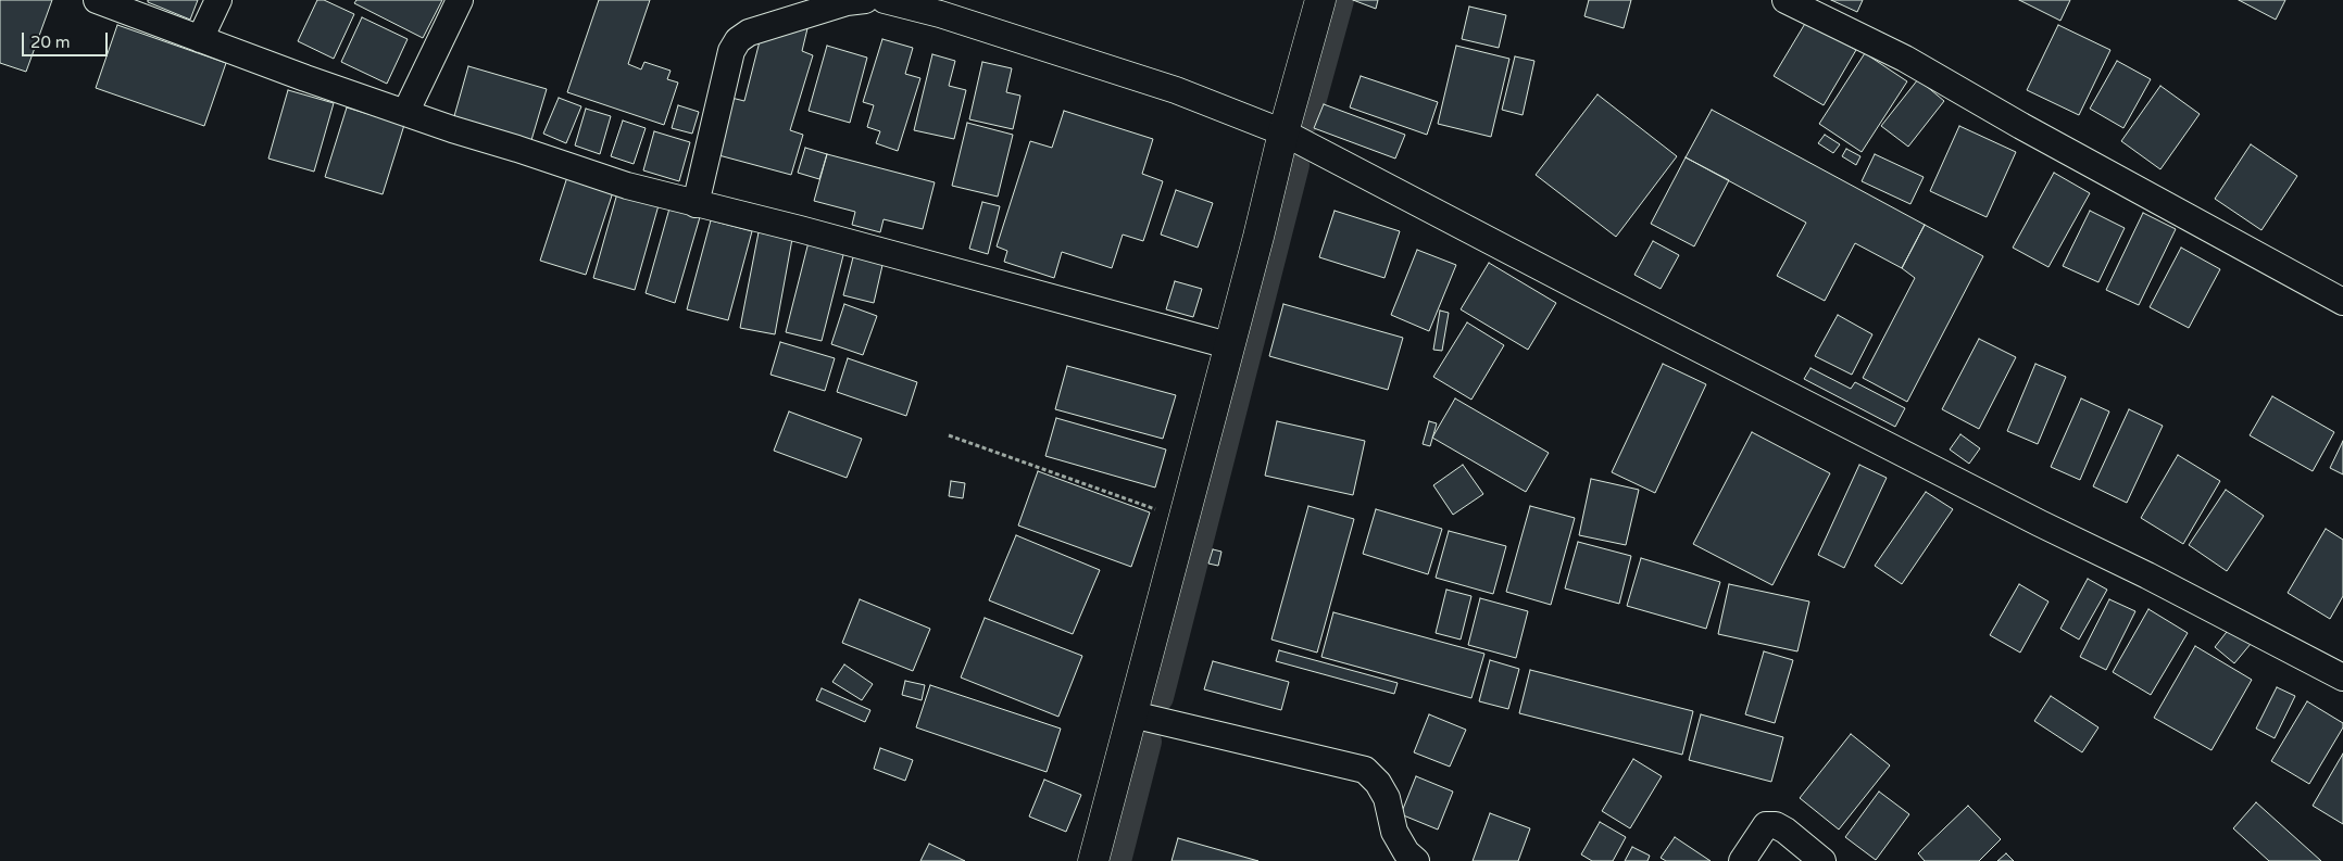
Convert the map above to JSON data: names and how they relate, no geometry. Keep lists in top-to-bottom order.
{
  "scale_bar": "20 m"
}
